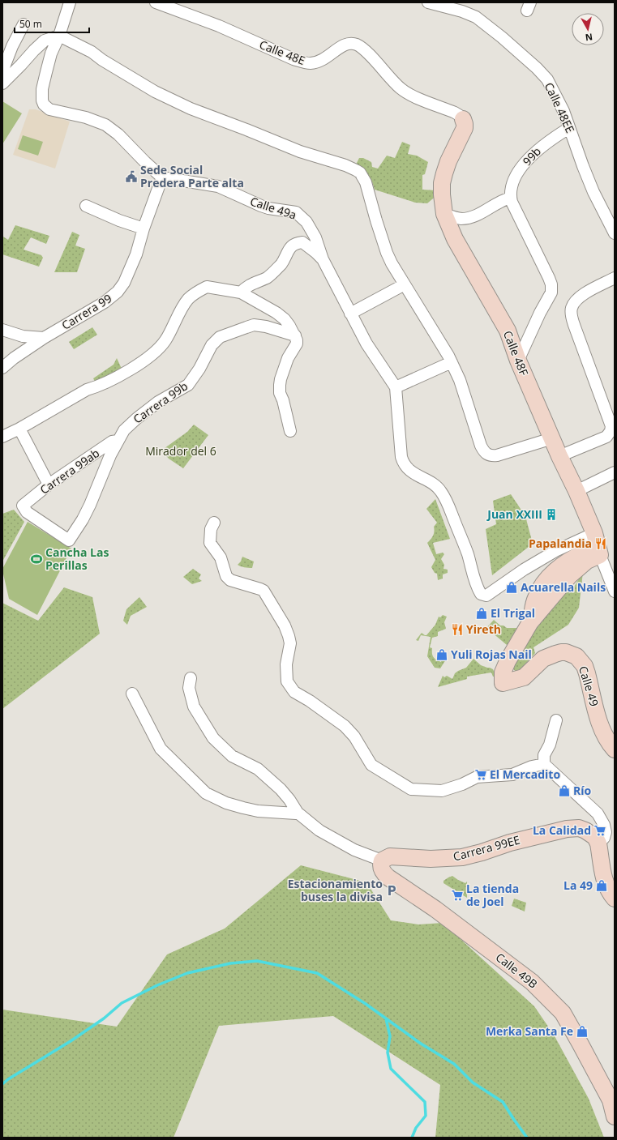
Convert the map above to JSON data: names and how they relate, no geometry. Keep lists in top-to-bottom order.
{
  "streets": {
    "street": [
      "Calle 48E",
      "Calle 48EE",
      "99b",
      "Calle 49a",
      "Carrera 99",
      "Calle 48F",
      "Carrera 99b",
      "Carrera 99ab",
      "Calle 49",
      "Carrera 99EE",
      "Calle 49B"
    ]
  },
  "crossings": [
    ["Calle 48E", "Calle 48F"],
    ["Calle 48EE", "99b"],
    ["Calle 49a", "Carrera 99"],
    ["Calle 48F", "Calle 49"],
    ["Carrera 99b", "Carrera 99ab"],
    ["Carrera 99EE", "Calle 49B"]
  ],
  "parks": ["Mirador del 6"],
  "places": {
    "public building": ["Sede Social Predera Parte alta"],
    "building": ["Juan XXIII"],
    "restaurant": ["Papalandia", "Yireth"],
    "sports": ["Cancha Las Perillas"],
    "shop": [
      "Acuarella Nails",
      "El Trigal",
      "Yuli Rojas Nail",
      "Río",
      "La 49",
      "Merka Santa Fe"
    ],
    "supermarket": ["El Mercadito", "La Calidad", "La tienda de Joel"],
    "parking": ["Estacionamiento buses la divisa"]
  },
  "scale_bar": "50 m",
  "north": "bottom"
}
